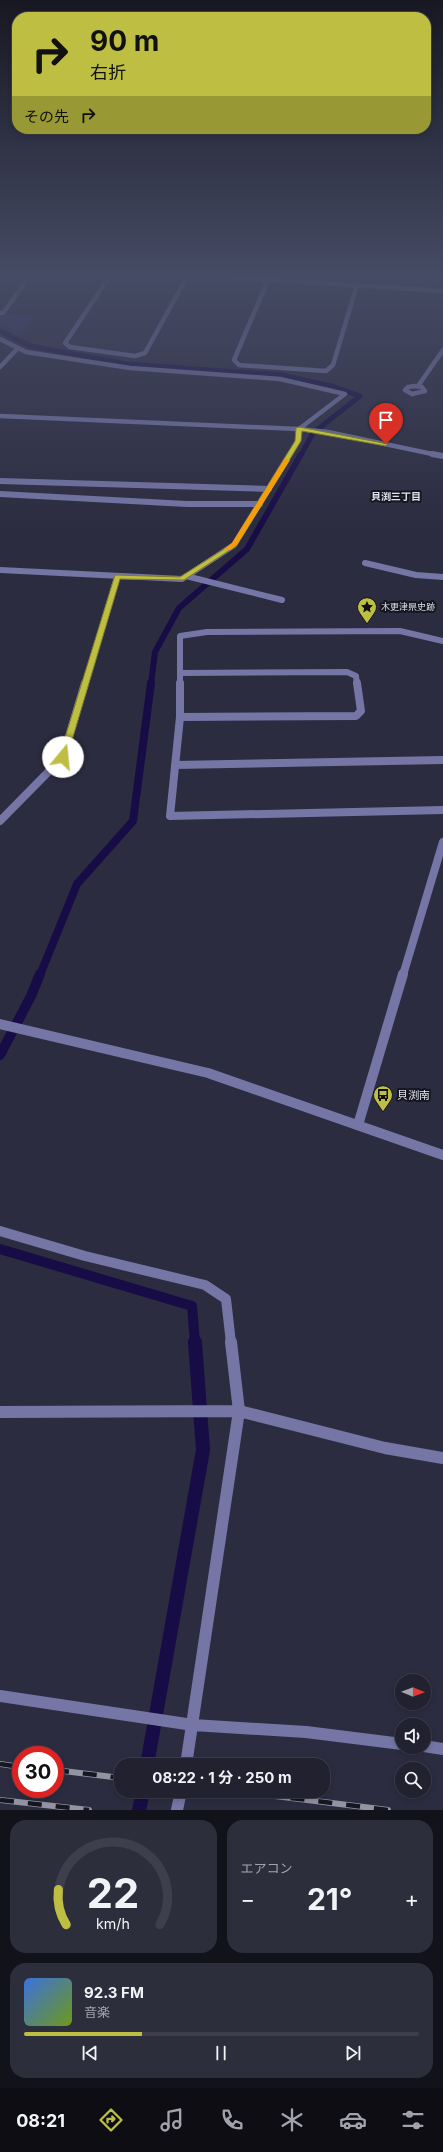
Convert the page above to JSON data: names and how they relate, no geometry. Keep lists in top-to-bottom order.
{
  "districts": ["貝渕三丁目"],
  "places": {
    "place": ["木更津県史跡"],
    "bus stop": ["貝渕南"]
  },
  "north": "right",
  "page": {
    "turn": ["90 m", "右折"],
    "then": "その先",
    "limit": "30",
    "trip": "08:22 · 1 分 · 250 m",
    "tile": "エアコン",
    "heat": ["−", "21°", "+"],
    "song": ["92.3 FM", "音楽"],
    "tabs": "08:21",
    "gauge": ["22", "km/h"]
  }
}
